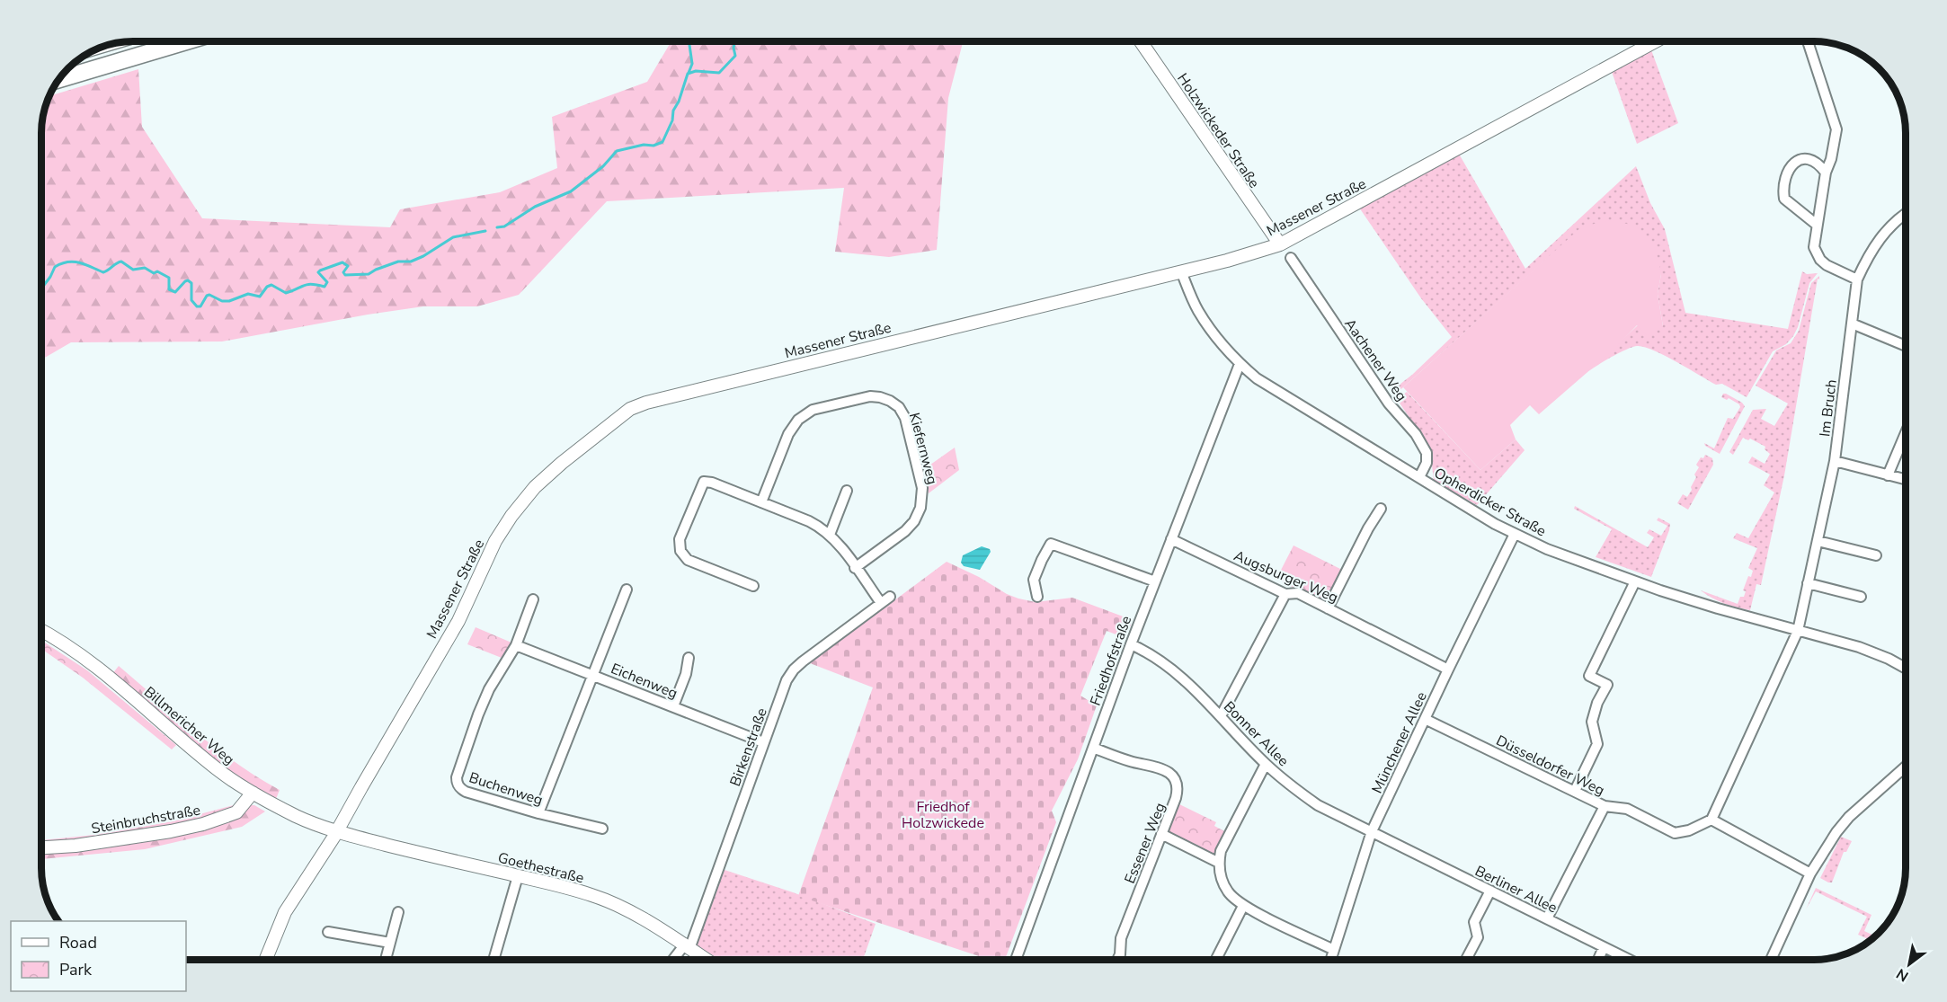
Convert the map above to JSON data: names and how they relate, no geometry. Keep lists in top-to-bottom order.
{
  "streets": {
    "street": [
      "Holzwickeder Straße",
      "Massener Straße",
      "Aachener Weg",
      "Im Bruch",
      "Kiefernweg",
      "Opherdicker Straße",
      "Augsburger Weg",
      "Friedhofstraße",
      "Eichenweg",
      "Billmericher Weg",
      "Bonner Allee",
      "Münchener Allee",
      "Birkenstraße",
      "Düsseldorfer Weg",
      "Buchenweg",
      "Steinbruchstraße",
      "Essener Weg",
      "Goethestraße",
      "Berliner Allee"
    ]
  },
  "crossings": [
    ["Holzwickeder Straße", "Massener Straße"],
    ["Massener Straße", "Opherdicker Straße"],
    ["Massener Straße", "Billmericher Weg"],
    ["Massener Straße", "Goethestraße"],
    ["Aachener Weg", "Opherdicker Straße"],
    ["Im Bruch", "Opherdicker Straße"],
    ["Im Bruch", "Düsseldorfer Weg"],
    ["Opherdicker Straße", "Friedhofstraße"],
    ["Opherdicker Straße", "Münchener Allee"],
    ["Augsburger Weg", "Friedhofstraße"],
    ["Augsburger Weg", "Münchener Allee"],
    ["Friedhofstraße", "Bonner Allee"],
    ["Friedhofstraße", "Essener Weg"],
    ["Eichenweg", "Birkenstraße"],
    ["Eichenweg", "Buchenweg"],
    ["Billmericher Weg", "Steinbruchstraße"],
    ["Billmericher Weg", "Goethestraße"],
    ["Bonner Allee", "Münchener Allee"],
    ["Bonner Allee", "Berliner Allee"],
    ["Münchener Allee", "Düsseldorfer Weg"],
    ["Münchener Allee", "Berliner Allee"],
    ["Birkenstraße", "Goethestraße"]
  ],
  "parks": ["Friedhof Holzwickede"],
  "legend": ["Road", "Park"],
  "north": "bottom left"
}
